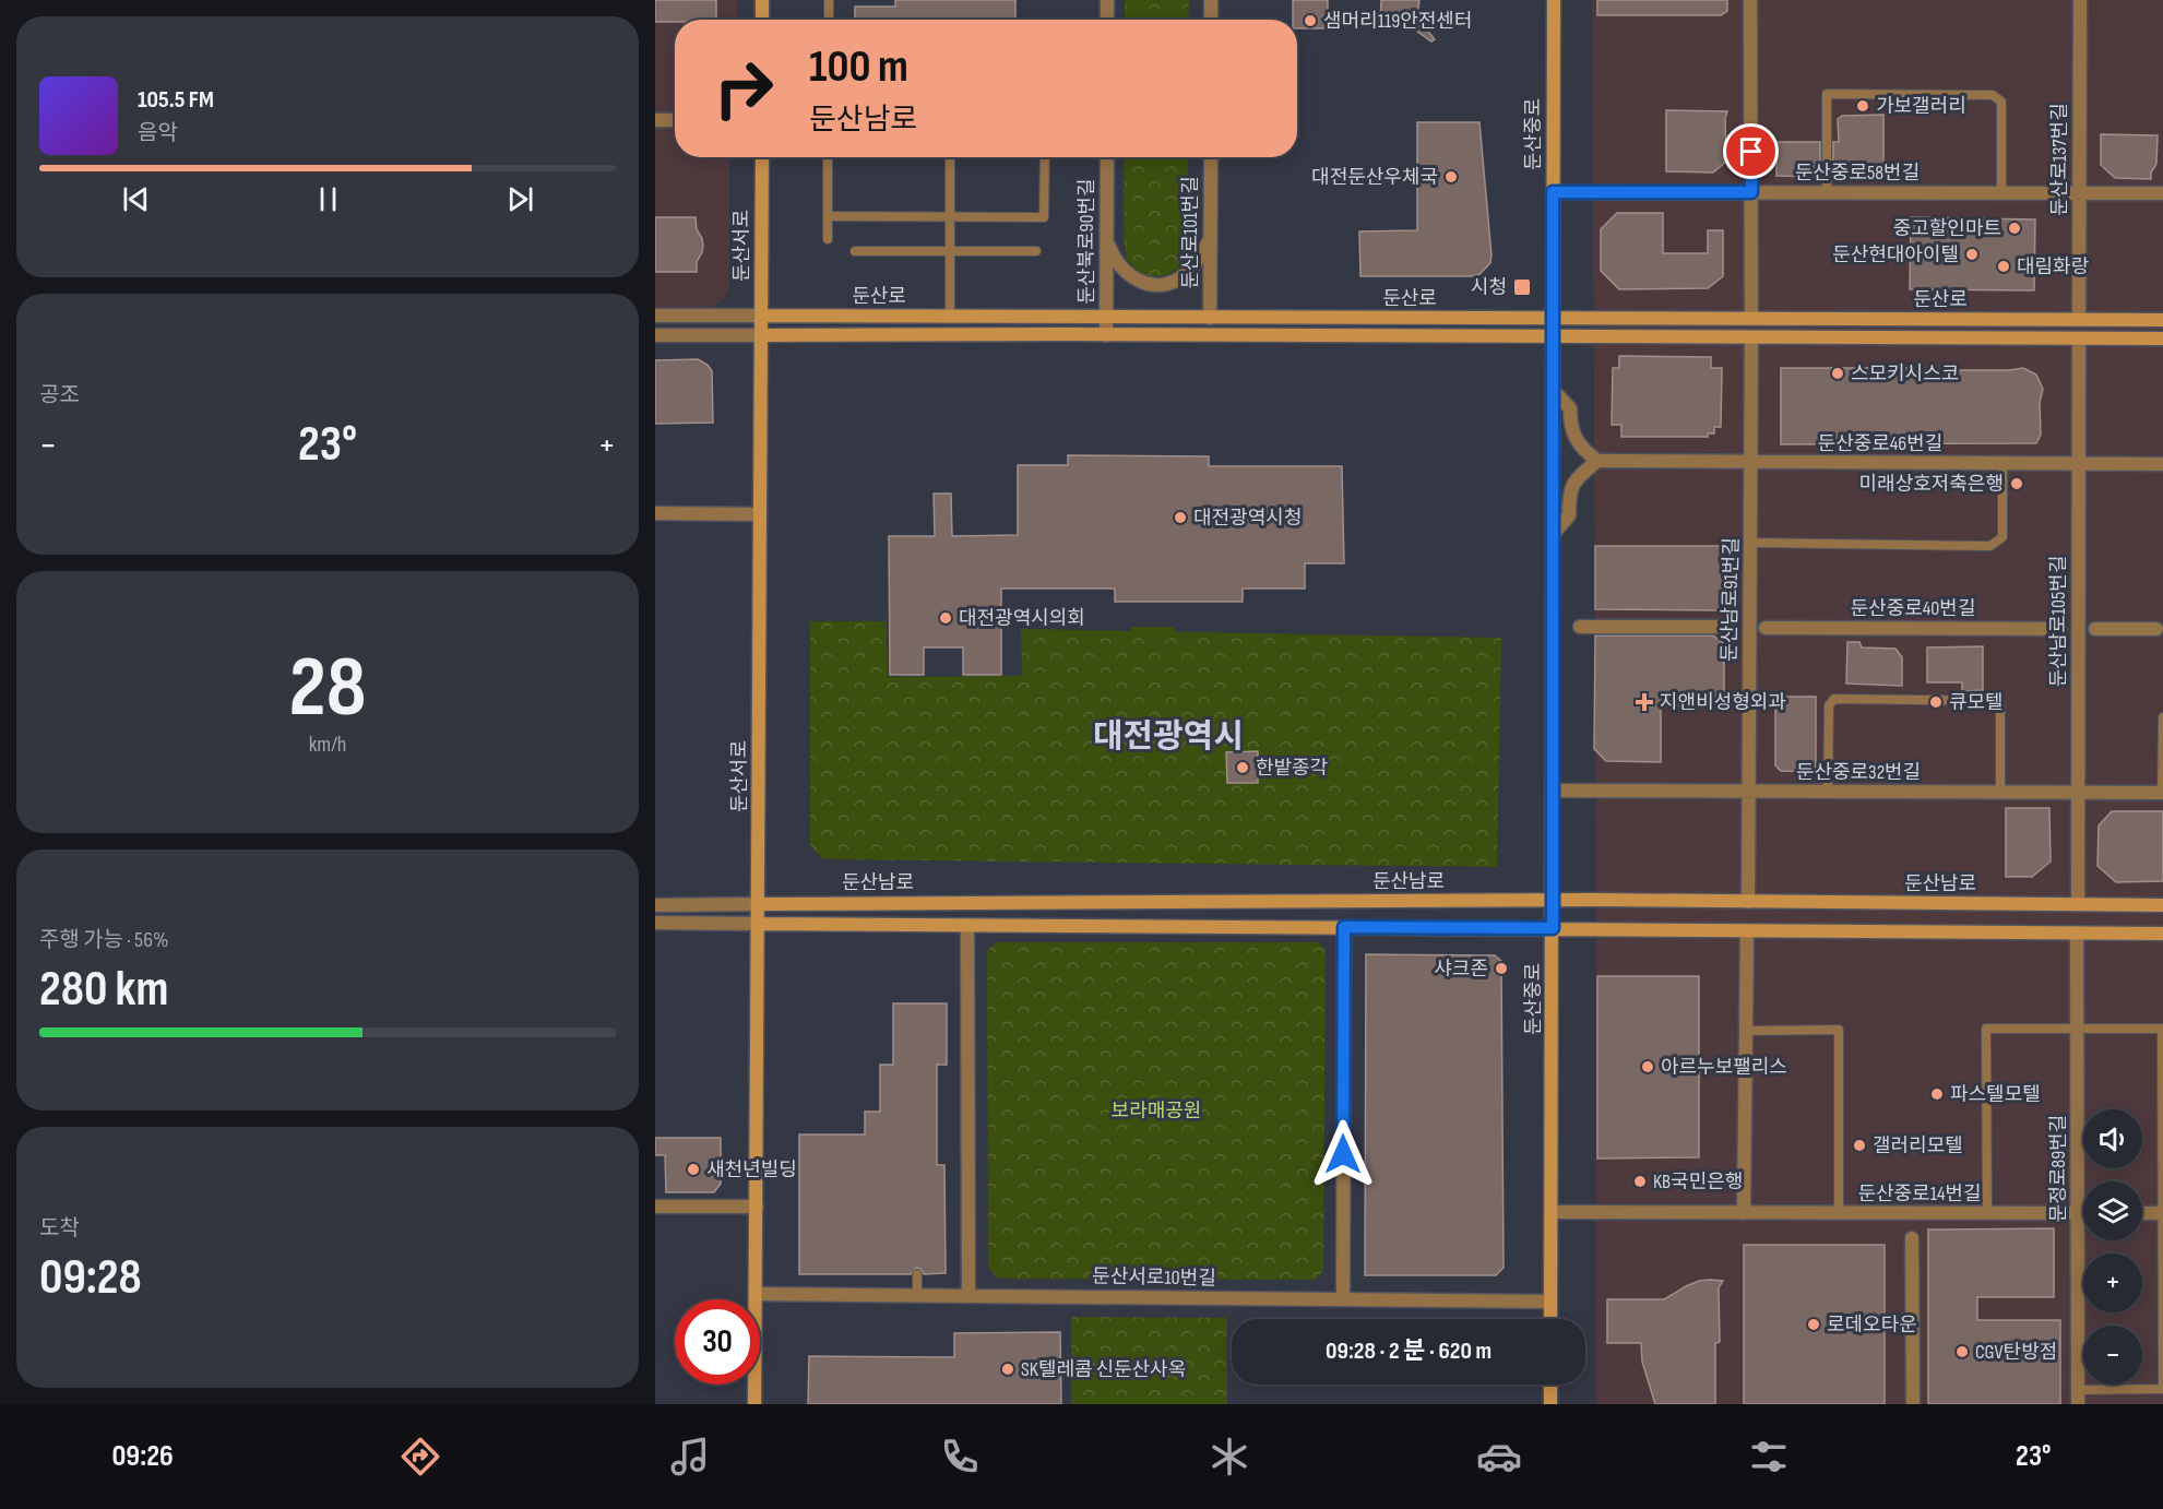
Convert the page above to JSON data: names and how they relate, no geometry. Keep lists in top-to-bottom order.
{
  "streets": {
    "main road": [
      "둔산중로",
      "둔산서로",
      "둔산로",
      "둔산남로"
    ],
    "street": [
      "둔산로137번길",
      "둔산중로58번길",
      "둔산로101번길",
      "둔산북로90번길",
      "둔산중로46번길",
      "둔산남로91번길",
      "둔산중로40번길",
      "둔산남로105번길",
      "둔산중로32번길",
      "문정로89번길",
      "둔산중로14번길",
      "둔산서로10번길"
    ]
  },
  "crossings": [
    ["둔산중로", "둔산중로58번길"],
    ["둔산중로", "둔산로"],
    ["둔산중로", "둔산중로32번길"],
    ["둔산중로", "둔산남로"],
    ["둔산중로", "둔산중로14번길"],
    ["둔산중로", "둔산서로10번길"],
    ["둔산로137번길", "둔산중로58번길"],
    ["둔산로137번길", "둔산로"],
    ["둔산로101번길", "둔산로"],
    ["둔산북로90번길", "둔산로"],
    ["둔산서로", "둔산로"],
    ["둔산서로", "둔산남로"],
    ["둔산서로", "둔산서로10번길"],
    ["둔산로", "둔산남로91번길"],
    ["둔산로", "둔산남로105번길"],
    ["둔산중로46번길", "둔산남로91번길"],
    ["둔산중로46번길", "둔산남로105번길"],
    ["둔산남로91번길", "둔산중로32번길"],
    ["둔산남로91번길", "둔산남로"],
    ["둔산남로105번길", "둔산중로32번길"],
    ["둔산남로105번길", "둔산남로"],
    ["문정로89번길", "둔산중로14번길"]
  ],
  "districts": ["대전광역시"],
  "parks": ["보라매공원"],
  "places": {
    "other": [
      "샘머리119안전센터",
      "가보갤러리",
      "대전둔산우체국",
      "중고할인마트",
      "둔산현대아이텔",
      "대림화랑",
      "스모키시스코",
      "미래상호저축은행",
      "대전광역시청",
      "대전광역시의회",
      "큐모텔",
      "한밭종각",
      "샤크존",
      "아르누보팰리스",
      "파스텔모텔",
      "갤러리모텔",
      "새천년빌딩",
      "KB국민은행",
      "로데오타운",
      "CGV탄방점",
      "SK텔레콤 신둔산사옥"
    ],
    "transit": ["시청"],
    "health": ["지앤비성형외과"]
  },
  "page": {
    "turn": ["100 m", "둔산남로"],
    "song": ["105.5 FM", "음악"],
    "tile": [
      "공조",
      ["28", "km/h"],
      ["주행 가능 · 56%", "280 km"],
      ["도착", "09:28"]
    ],
    "heat": ["−", "23°", "+"],
    "map_buttons": ["+", "−"],
    "limit": "30",
    "trip": "09:28 · 2 분 · 620 m",
    "tabs": ["09:26", "23°"]
  }
}
